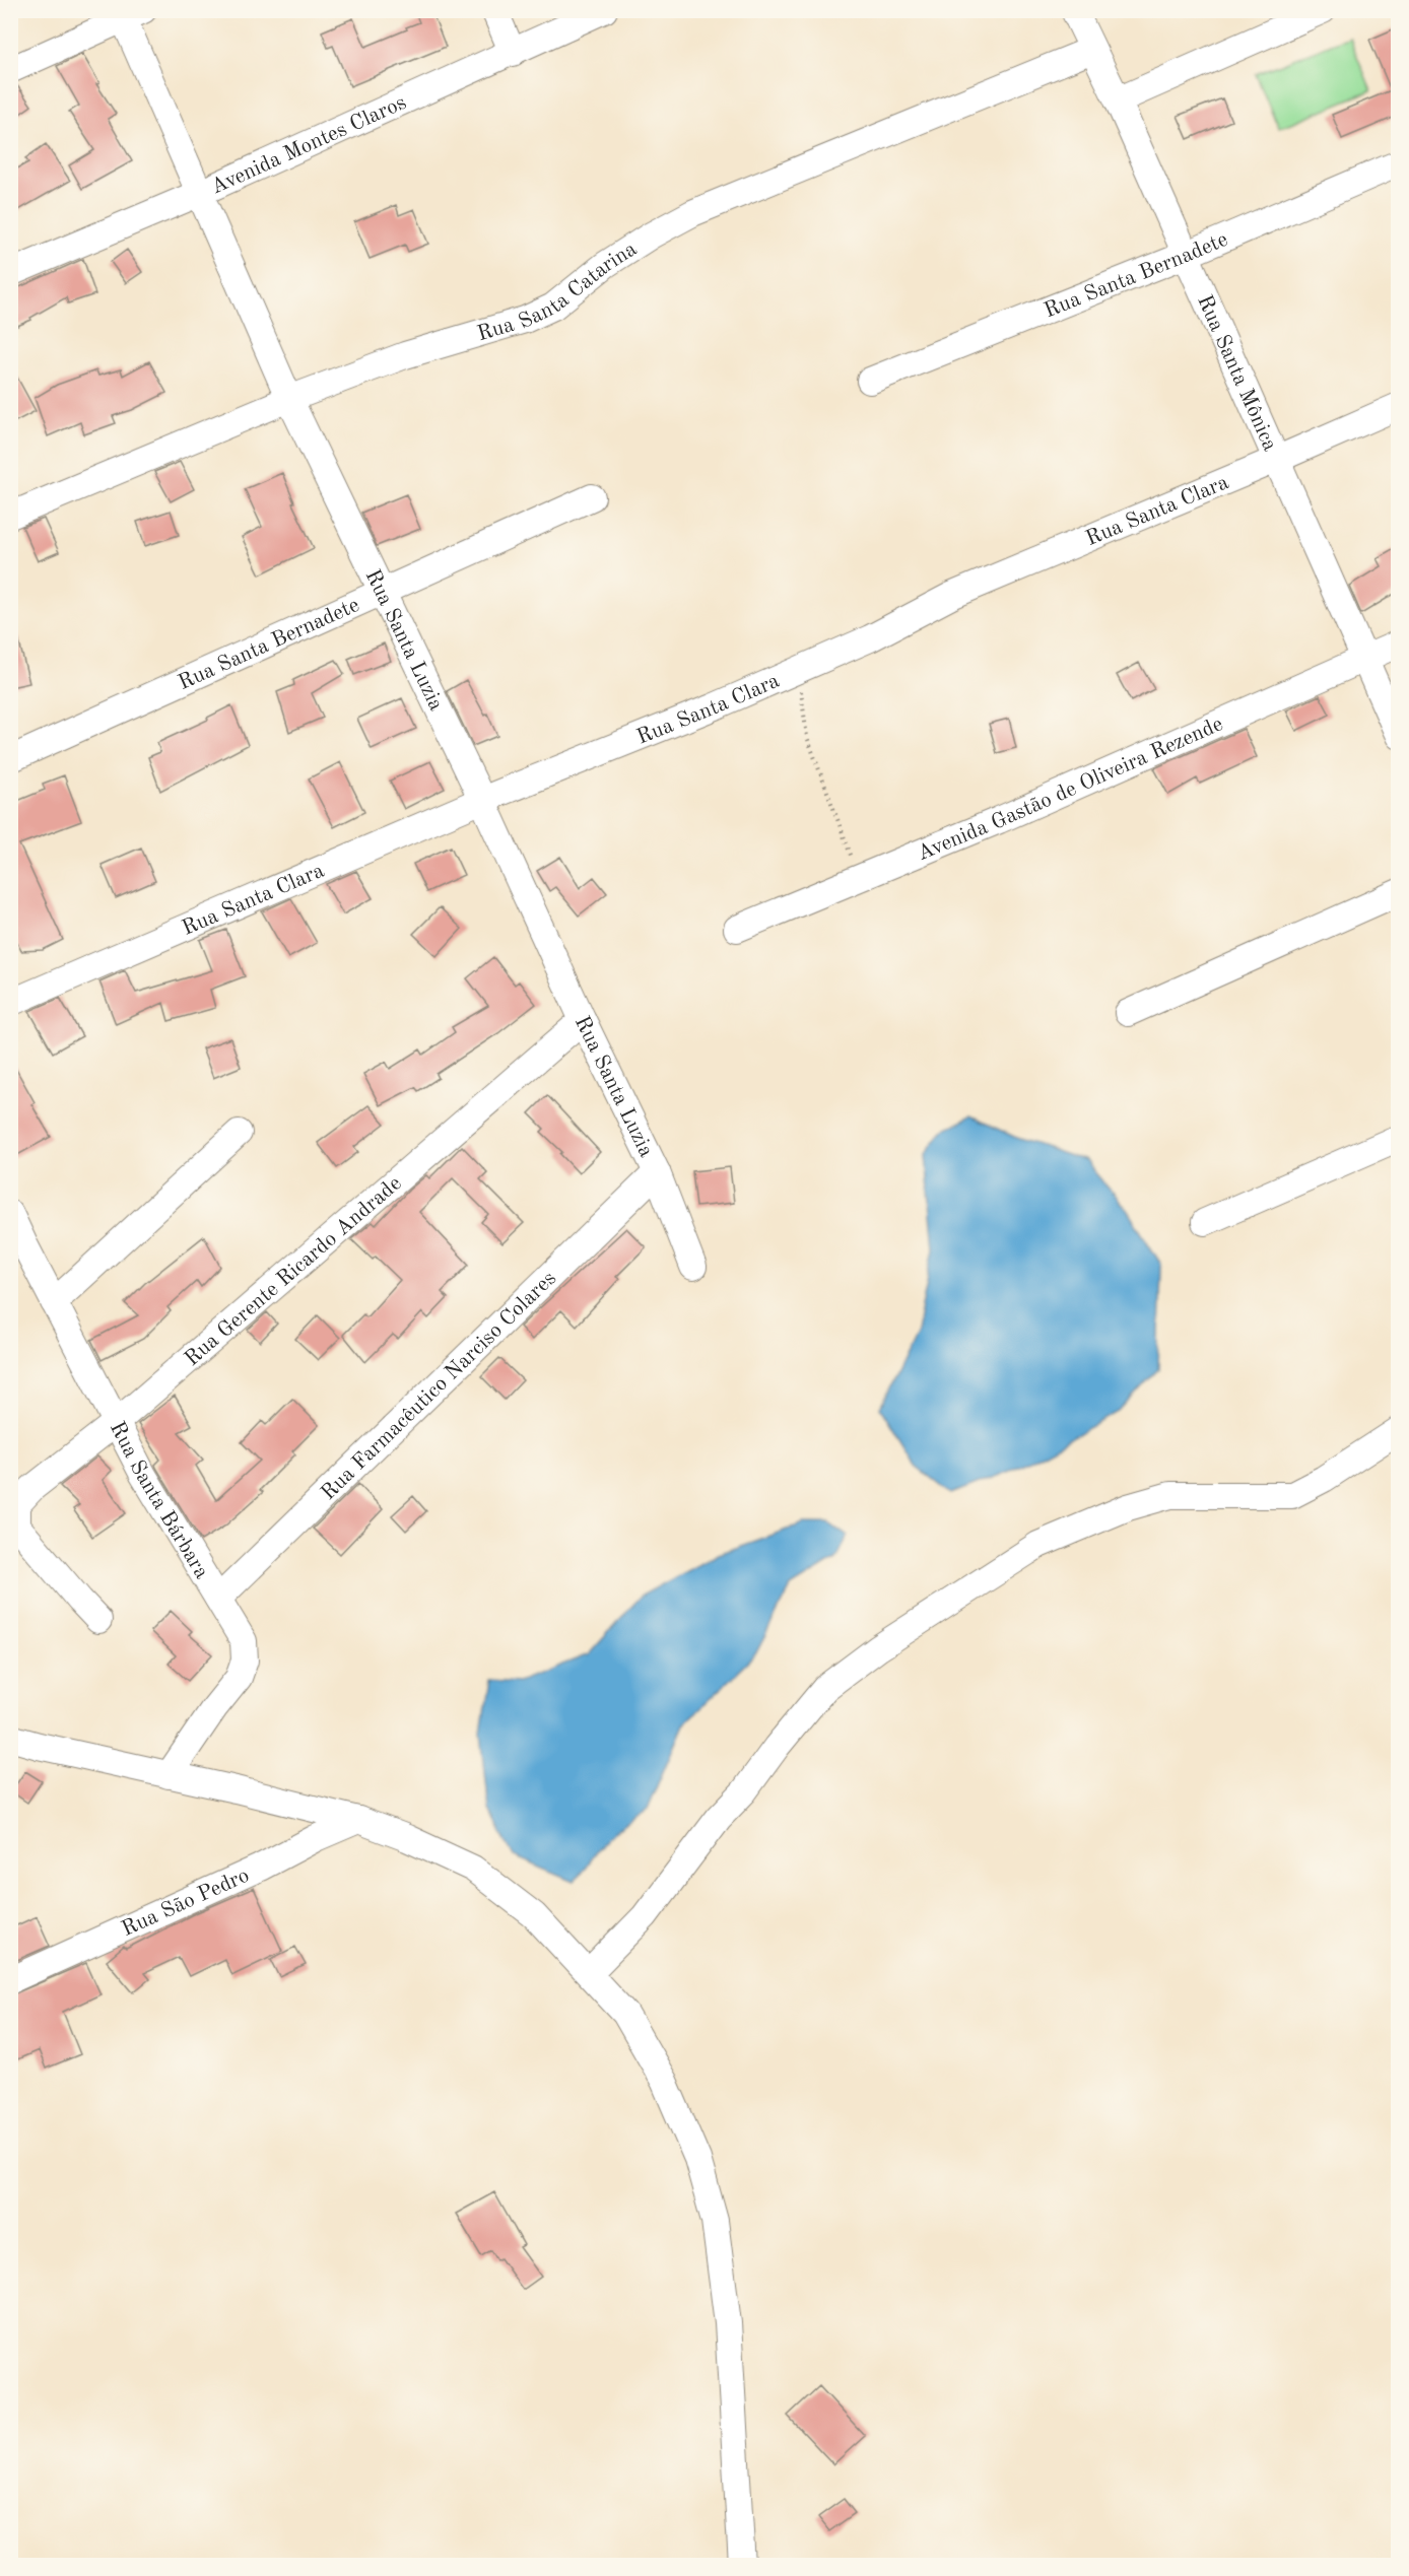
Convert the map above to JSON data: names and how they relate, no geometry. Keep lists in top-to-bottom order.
{
  "streets": {
    "street": [
      "Avenida Montes Claros",
      "Rua Santa Bernadete",
      "Rua Santa Catarina",
      "Rua Santa Mônica",
      "Rua Santa Clara",
      "Rua Santa Luzia",
      "Avenida Gastão de Oliveira Rezende",
      "Rua Gerente Ricardo Andrade",
      "Rua Farmacêutico Narciso Colares",
      "Rua Santa Bárbara",
      "Rua São Pedro"
    ]
  },
  "crossings": [
    ["Avenida Montes Claros", "Rua Santa Luzia"],
    ["Rua Santa Bernadete", "Rua Santa Mônica"],
    ["Rua Santa Bernadete", "Rua Santa Luzia"],
    ["Rua Santa Catarina", "Rua Santa Mônica"],
    ["Rua Santa Catarina", "Rua Santa Luzia"],
    ["Rua Santa Mônica", "Rua Santa Clara"],
    ["Rua Santa Mônica", "Avenida Gastão de Oliveira Rezende"],
    ["Rua Santa Clara", "Rua Santa Luzia"],
    ["Rua Santa Luzia", "Rua Gerente Ricardo Andrade"],
    ["Rua Santa Luzia", "Rua Farmacêutico Narciso Colares"],
    ["Rua Gerente Ricardo Andrade", "Rua Santa Bárbara"],
    ["Rua Farmacêutico Narciso Colares", "Rua Santa Bárbara"]
  ]
}
